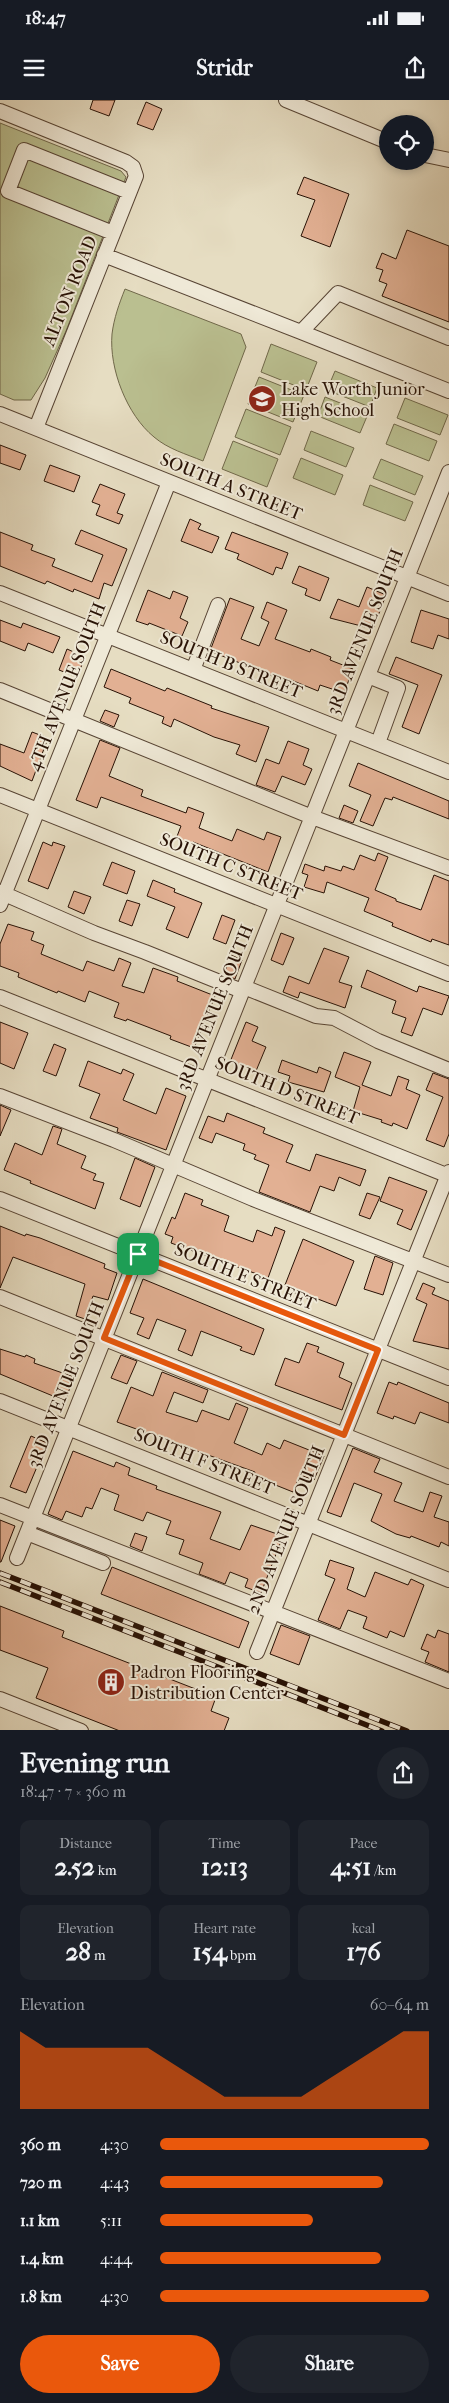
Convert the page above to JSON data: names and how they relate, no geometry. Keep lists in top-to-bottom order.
{
  "streets": {
    "street": [
      "ALTON ROAD",
      "SOUTH A STREET",
      "3RD AVENUE SOUTH",
      "SOUTH B STREET",
      "4TH AVENUE SOUTH",
      "SOUTH C STREET",
      "SOUTH D STREET",
      "SOUTH E STREET",
      "SOUTH F STREET",
      "2ND AVENUE SOUTH"
    ]
  },
  "crossings": [
    ["ALTON ROAD", "SOUTH A STREET"],
    ["SOUTH A STREET", "3RD AVENUE SOUTH"],
    ["SOUTH A STREET", "4TH AVENUE SOUTH"],
    ["3RD AVENUE SOUTH", "SOUTH B STREET"],
    ["3RD AVENUE SOUTH", "SOUTH C STREET"],
    ["3RD AVENUE SOUTH", "SOUTH D STREET"],
    ["3RD AVENUE SOUTH", "SOUTH E STREET"],
    ["3RD AVENUE SOUTH", "SOUTH F STREET"],
    ["SOUTH B STREET", "4TH AVENUE SOUTH"],
    ["4TH AVENUE SOUTH", "SOUTH C STREET"],
    ["SOUTH D STREET", "2ND AVENUE SOUTH"],
    ["SOUTH E STREET", "2ND AVENUE SOUTH"],
    ["SOUTH F STREET", "2ND AVENUE SOUTH"]
  ],
  "places": {
    "school or university": ["Lake Worth Junior High School"],
    "building": ["Padron Flooring Distribution Center"]
  },
  "page": {
    "status": "18:47",
    "header": "Stridr",
    "heading": ["Evening run", "18:47 · 7 × 360 m"],
    "stats": [
      ["Distance", "2.52 km"],
      ["Time", "12:13"],
      ["Pace", "4:51 /km"],
      ["Elevation", "28 m"],
      ["Heart rate", "154 bpm"],
      ["kcal", "176"]
    ],
    "chart": ["Elevation", "60–64 m"],
    "list": [
      {
        "name": "360 m",
        "note": "4:30"
      },
      {
        "name": "720 m",
        "note": "4:43"
      },
      {
        "name": "1.1 km",
        "note": "5:11"
      },
      {
        "name": "1.4 km",
        "note": "4:44"
      },
      {
        "name": "1.8 km",
        "note": "4:30"
      }
    ],
    "buttons": ["Save", "Share"]
  }
}
